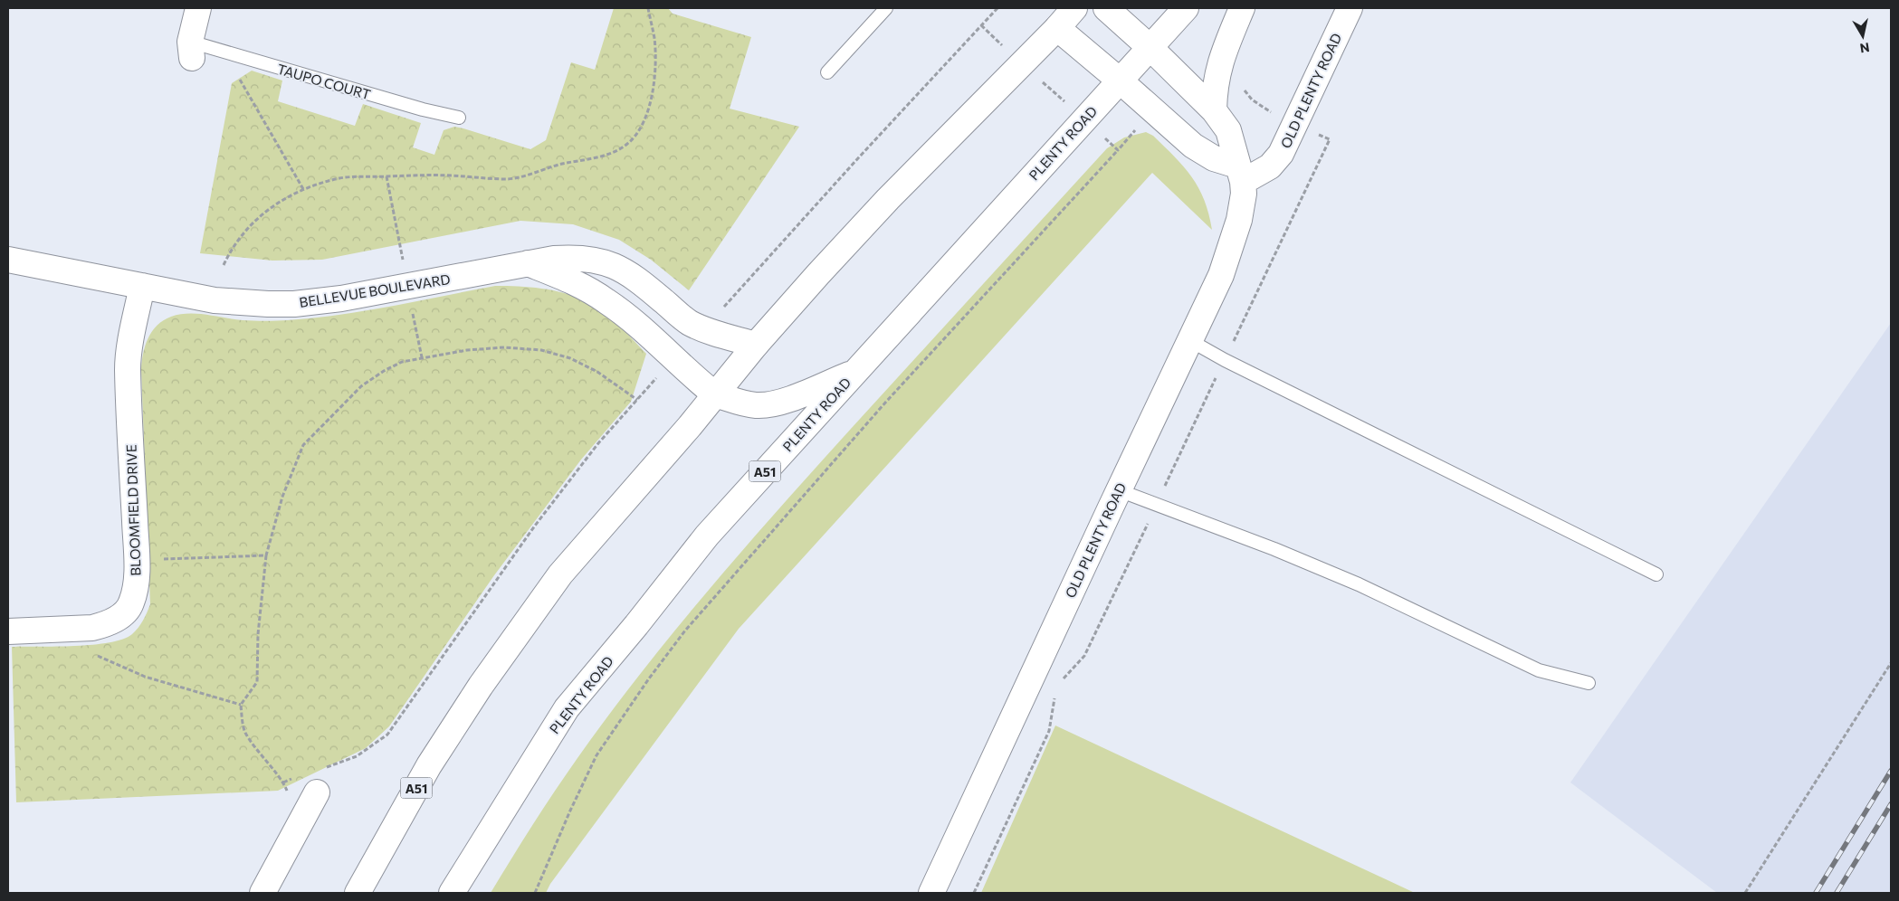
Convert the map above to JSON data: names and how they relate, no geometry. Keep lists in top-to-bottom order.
{
  "streets": {
    "main road": [
      "OLD PLENTY ROAD",
      "PLENTY ROAD",
      "BELLEVUE BOULEVARD",
      "A51",
      "BLOOMFIELD DRIVE"
    ],
    "lane": ["TAUPO COURT"]
  },
  "crossings": [
    ["OLD PLENTY ROAD", "PLENTY ROAD"],
    ["BELLEVUE BOULEVARD", "A51"],
    ["BELLEVUE BOULEVARD", "BLOOMFIELD DRIVE"]
  ],
  "north": "bottom"
}
